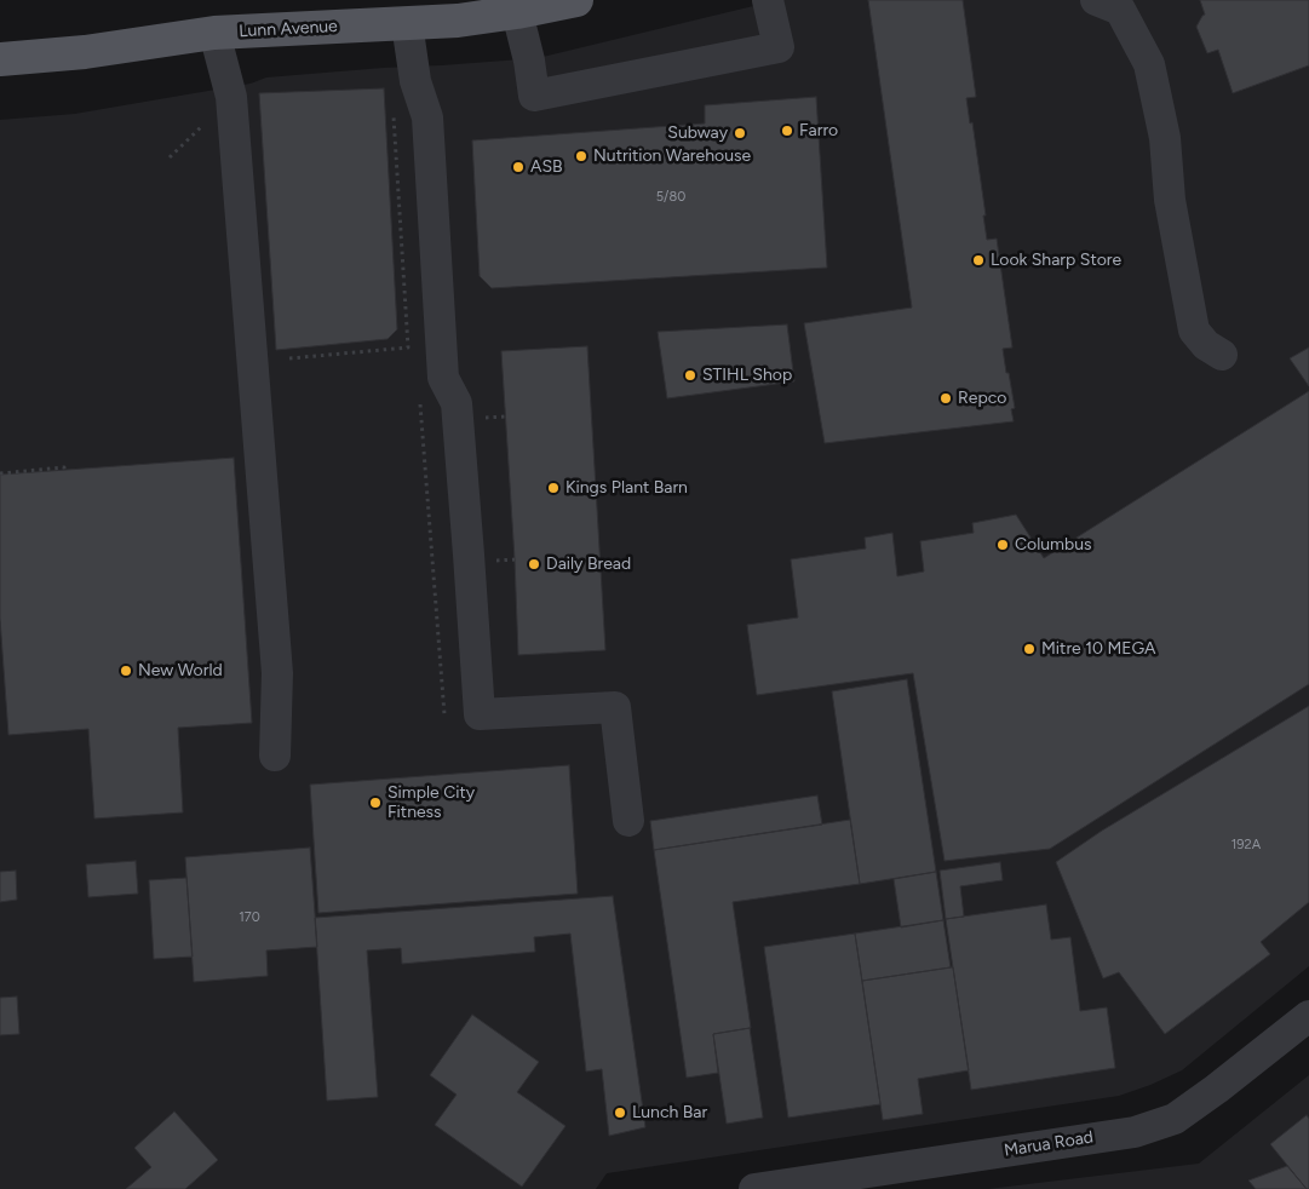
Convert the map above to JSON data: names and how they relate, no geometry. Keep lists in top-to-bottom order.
{
  "streets": {
    "main road": ["Lunn Avenue"],
    "street": ["Marua Road"]
  },
  "places": [
    "Farro",
    "Subway",
    "Nutrition Warehouse",
    "ASB",
    "Look Sharp Store",
    "STIHL Shop",
    "Repco",
    "Kings Plant Barn",
    "Columbus",
    "Daily Bread",
    "Mitre 10 MEGA",
    "New World",
    "Simple City Fitness",
    "Lunch Bar"
  ],
  "house_numbers": ["5/80", "192A", "170"]
}
